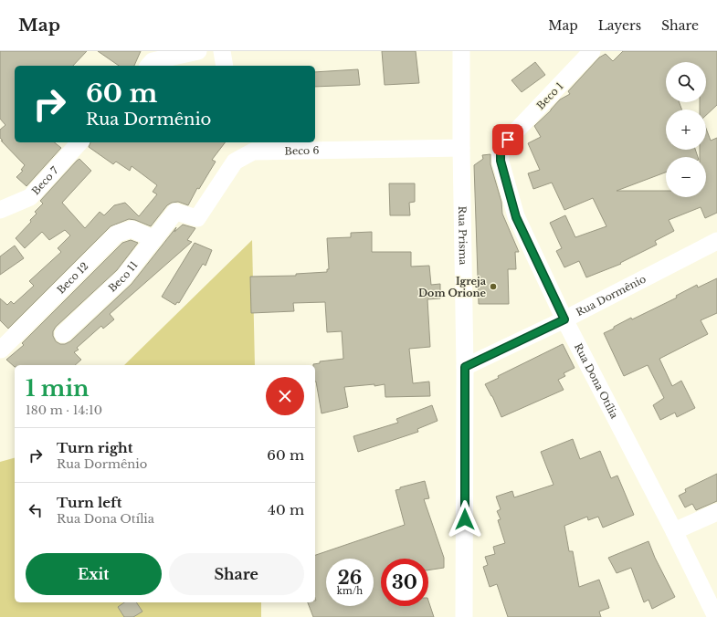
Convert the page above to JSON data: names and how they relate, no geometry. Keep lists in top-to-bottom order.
{
  "streets": {
    "street": [
      "Beco 1",
      "Beco 6",
      "Beco 7",
      "Rua Prisma",
      "Beco 11",
      "Beco 12",
      "Rua Dormênio",
      "Rua Dona Otília"
    ]
  },
  "crossings": [
    ["Beco 1", "Rua Dona Otília"],
    ["Beco 6", "Rua Prisma"],
    ["Beco 6", "Beco 11"],
    ["Rua Prisma", "Rua Dormênio"],
    ["Beco 11", "Beco 12"],
    ["Rua Dormênio", "Rua Dona Otília"]
  ],
  "places": ["Igreja Dom Orione"],
  "page": {
    "header": "Map",
    "nav": ["Map", "Layers", "Share"],
    "map_buttons": ["+", "−"],
    "turn": ["60 m", "Rua Dormênio"],
    "heading": ["1 min", "180 m · 14:10"],
    "list": [
      {
        "name": "Turn right",
        "note": "Rua Dormênio",
        "value": "60 m"
      },
      {
        "name": "Turn left",
        "note": "Rua Dona Otília",
        "value": "40 m"
      }
    ],
    "buttons": ["Exit", "Share"],
    "speed": "26 km/h",
    "limit": "30"
  }
}
